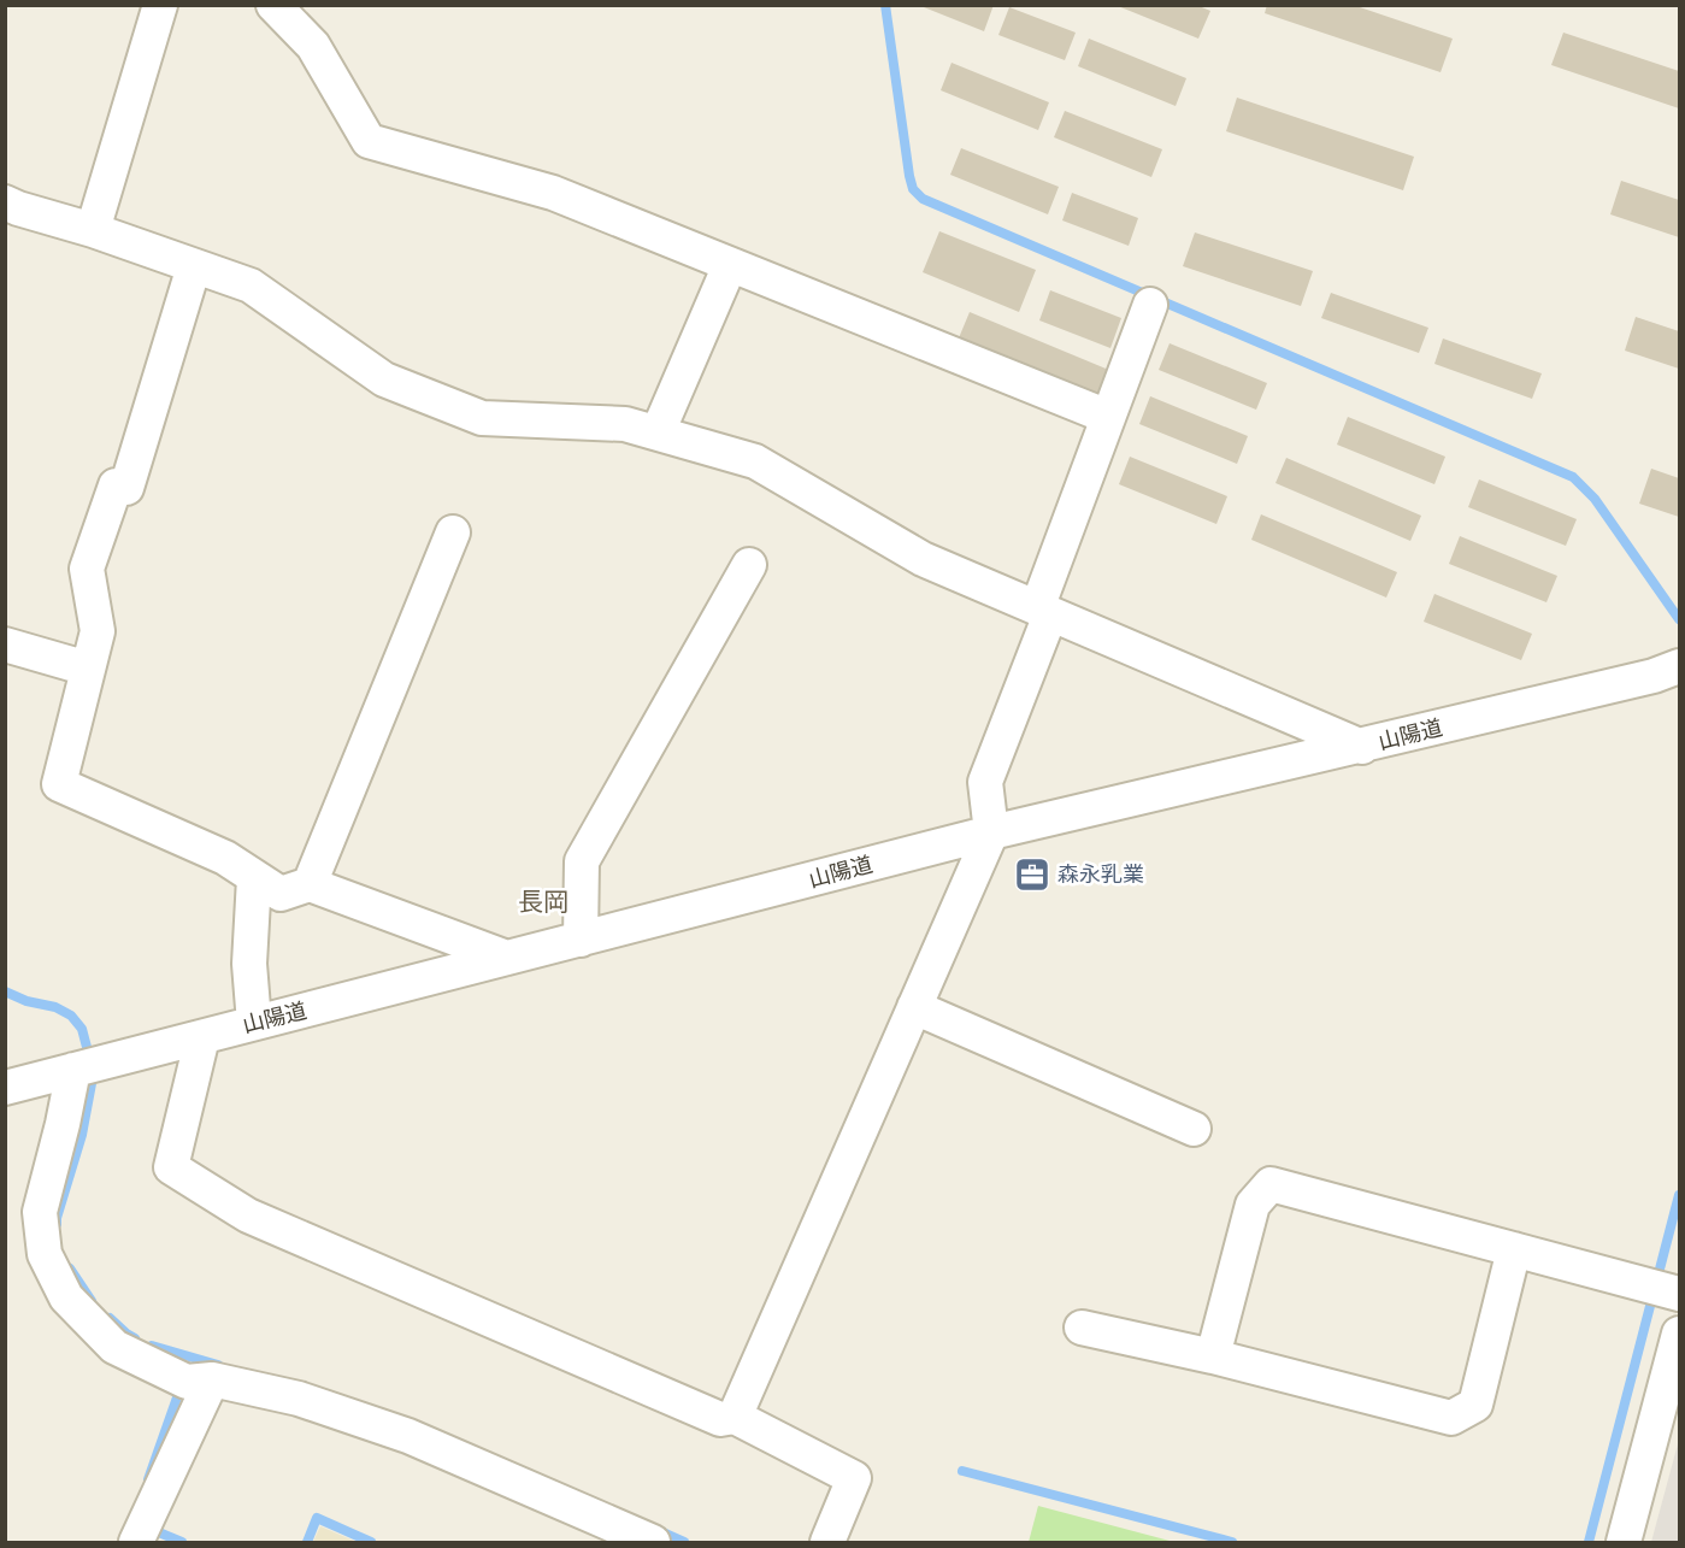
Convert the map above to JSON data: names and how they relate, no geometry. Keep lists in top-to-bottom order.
{
  "streets": {
    "street": ["山陽道"]
  },
  "districts": ["長岡"],
  "places": {
    "office": ["森永乳業"]
  }
}
